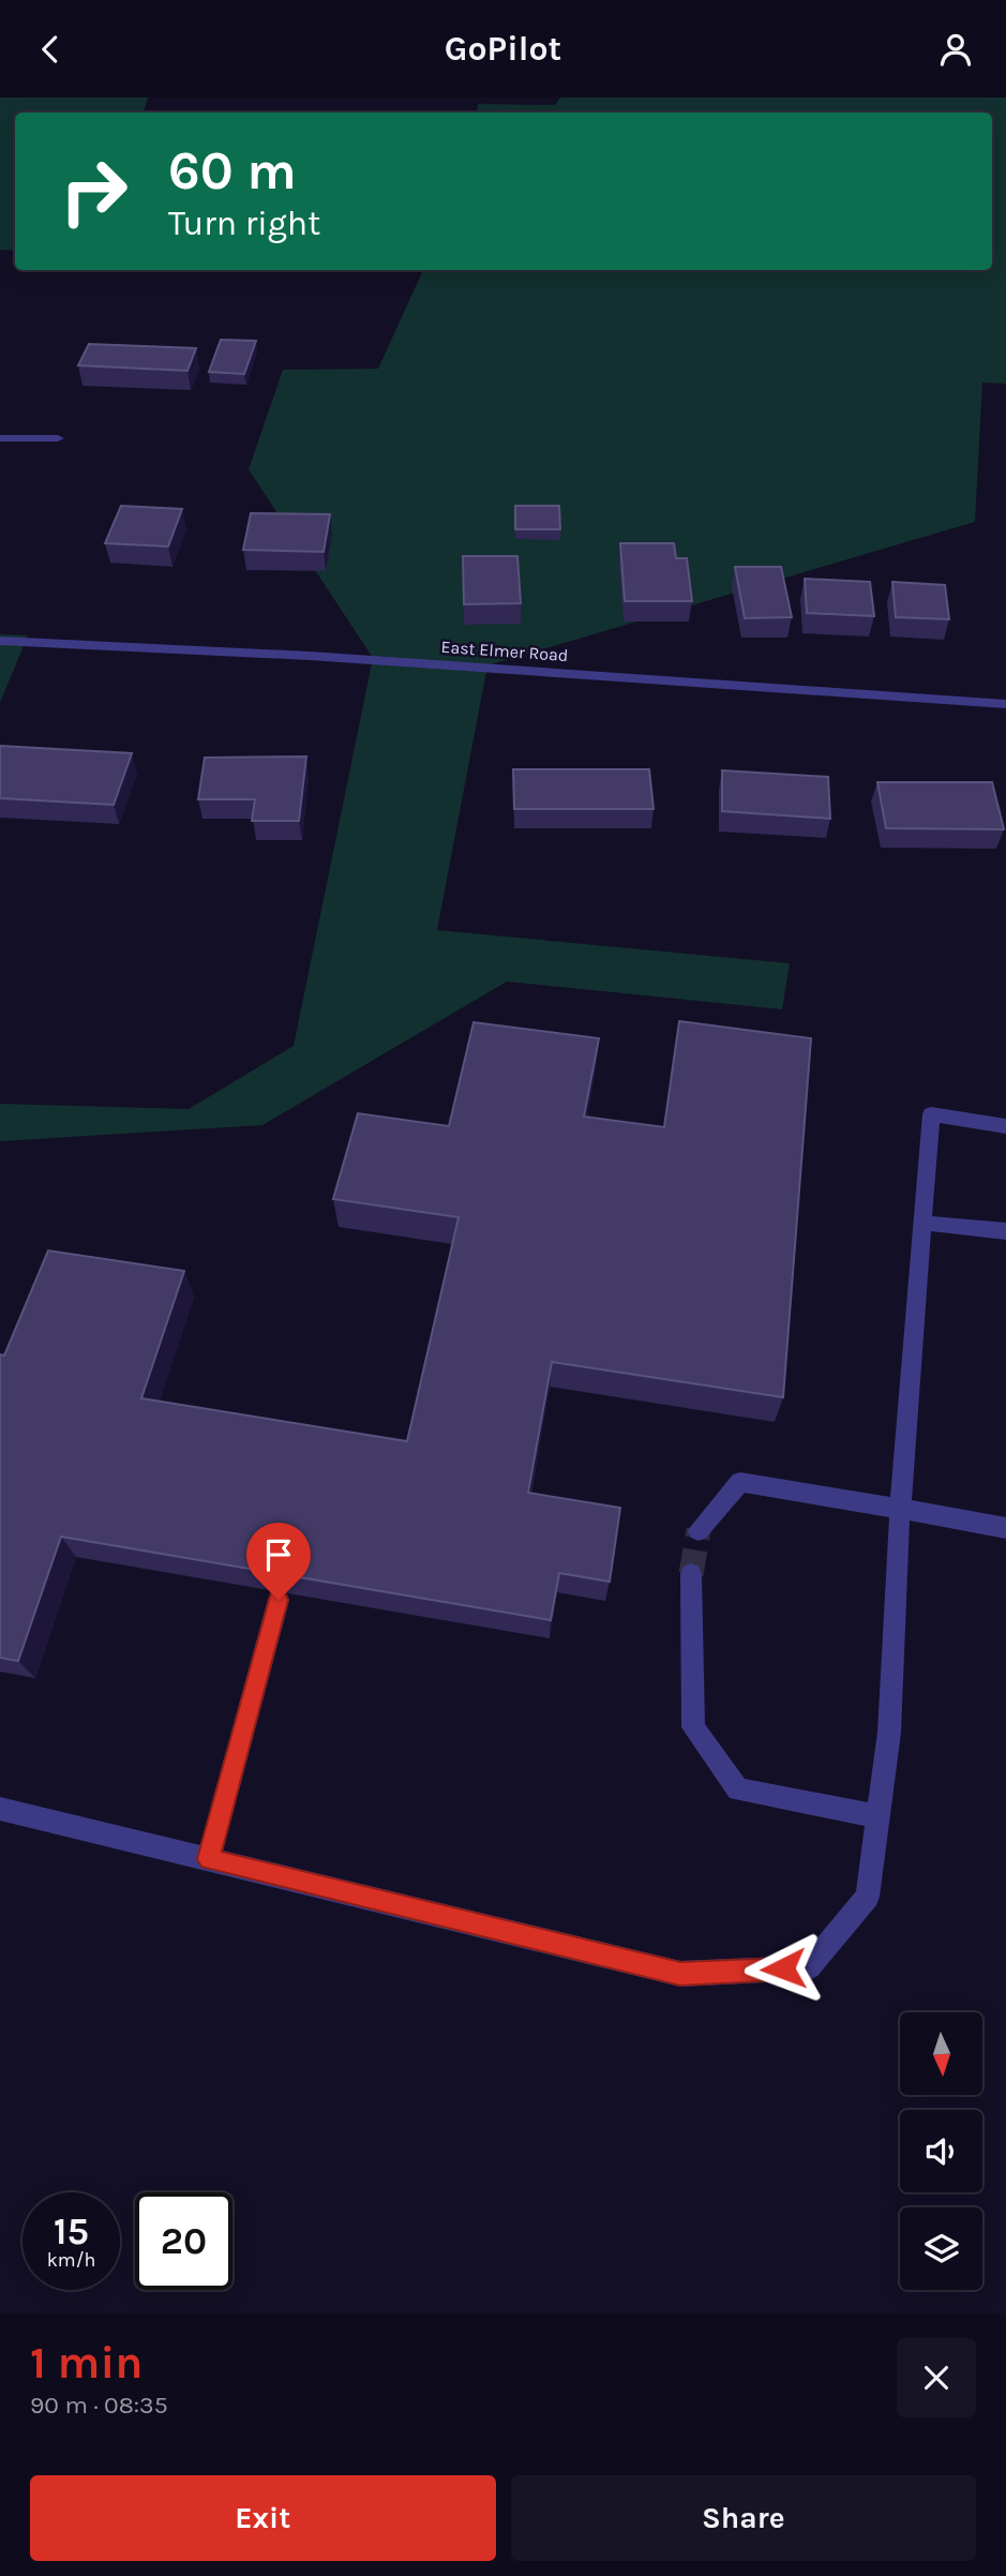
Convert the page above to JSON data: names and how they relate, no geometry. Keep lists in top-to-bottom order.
{
  "streets": {
    "street": ["East Elmer Road"]
  },
  "north": "bottom",
  "page": {
    "header": "GoPilot",
    "turn": ["60 m", "Turn right"],
    "speed": "15 km/h",
    "limit": "20",
    "heading": ["1 min", "90 m · 08:35"],
    "buttons": ["Exit", "Share"]
  }
}
